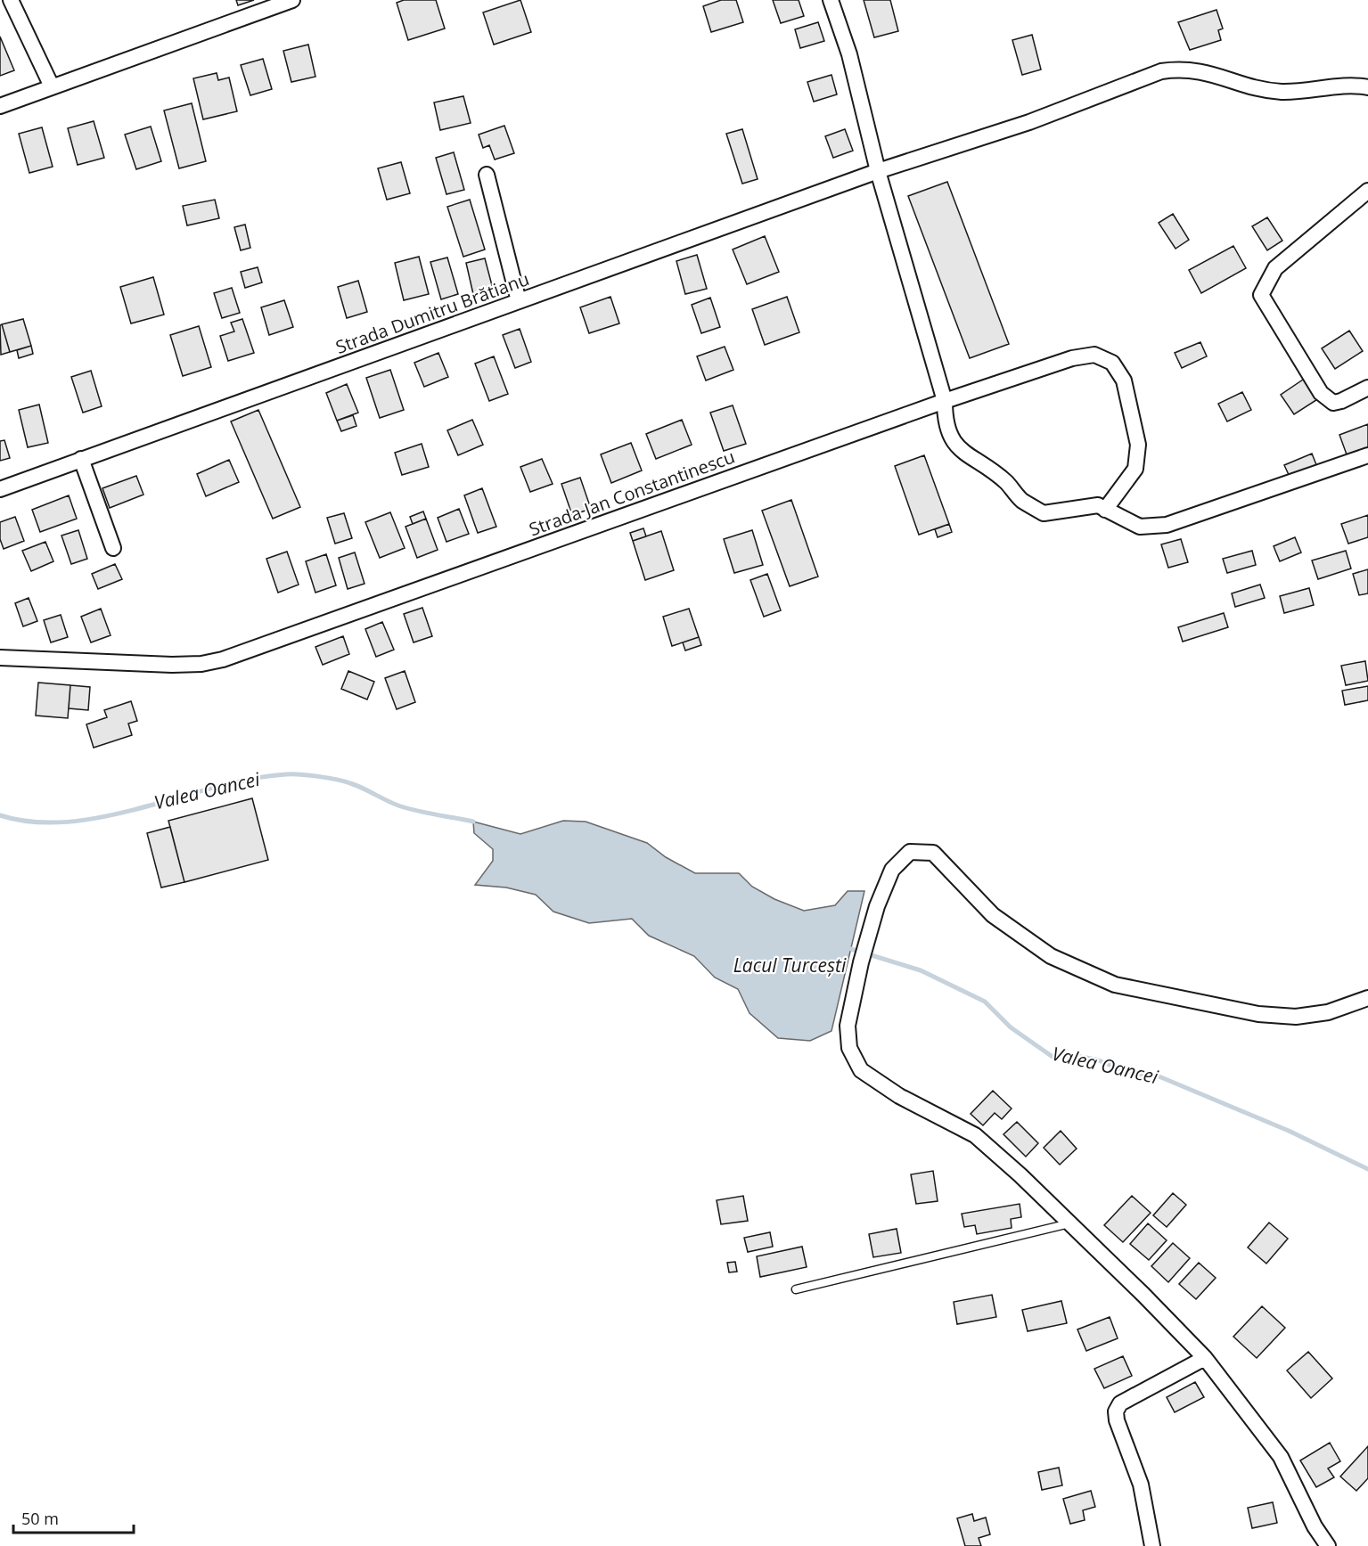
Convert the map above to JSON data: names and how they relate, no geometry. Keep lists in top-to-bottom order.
{
  "streets": {
    "street": ["Strada Dumitru Brătianu", "Strada Jan Constantinescu"]
  },
  "water": ["Valea Oancei", "Lacul Turcești"],
  "scale_bar": "50 m"
}
